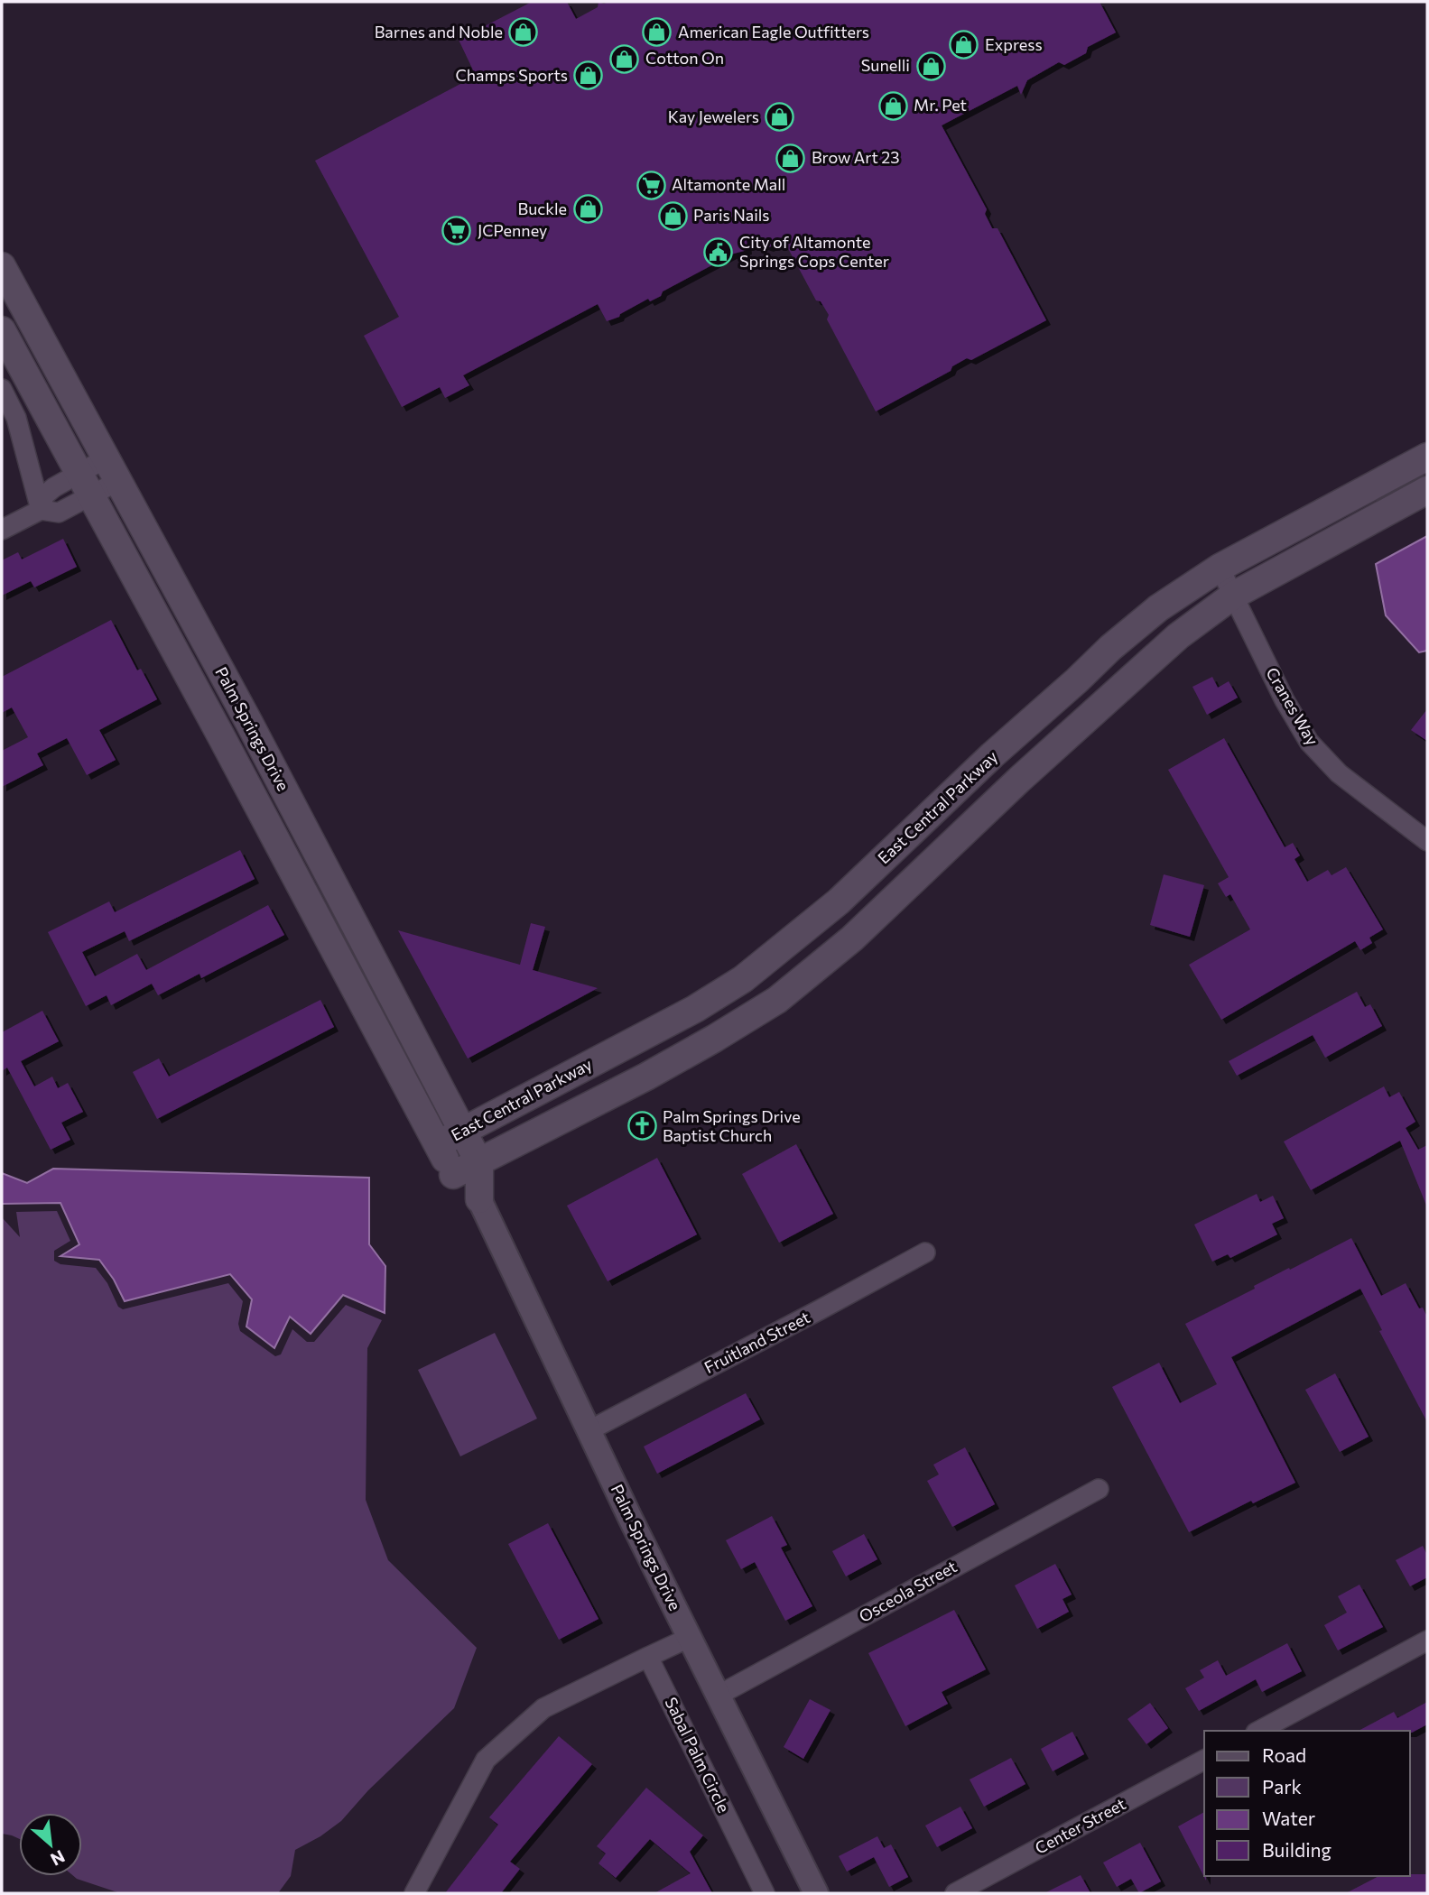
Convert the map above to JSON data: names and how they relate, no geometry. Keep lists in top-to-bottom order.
{
  "streets": {
    "main road": ["Palm Springs Drive", "East Central Parkway"],
    "street": [
      "Cranes Way",
      "Fruitland Street",
      "Osceola Street",
      "Sabal Palm Circle",
      "Center Street"
    ]
  },
  "crossings": [
    ["Cranes Way", "East Central Parkway"],
    ["Palm Springs Drive", "East Central Parkway"],
    ["Palm Springs Drive", "Fruitland Street"],
    ["Palm Springs Drive", "Osceola Street"]
  ],
  "places": {
    "shop": [
      "Barnes and Noble",
      "American Eagle Outfitters",
      "Express",
      "Cotton On",
      "Sunelli",
      "Champs Sports",
      "Mr. Pet",
      "Kay Jewelers",
      "Brow Art 23",
      "Buckle",
      "Paris Nails"
    ],
    "supermarket": ["Altamonte Mall", "JCPenney"],
    "public building": ["City of Altamonte Springs Cops Center"],
    "church": ["Palm Springs Drive Baptist Church"]
  },
  "legend": [
    "Road",
    "Park",
    "Water",
    "Building"
  ],
  "north": "bottom right"
}
